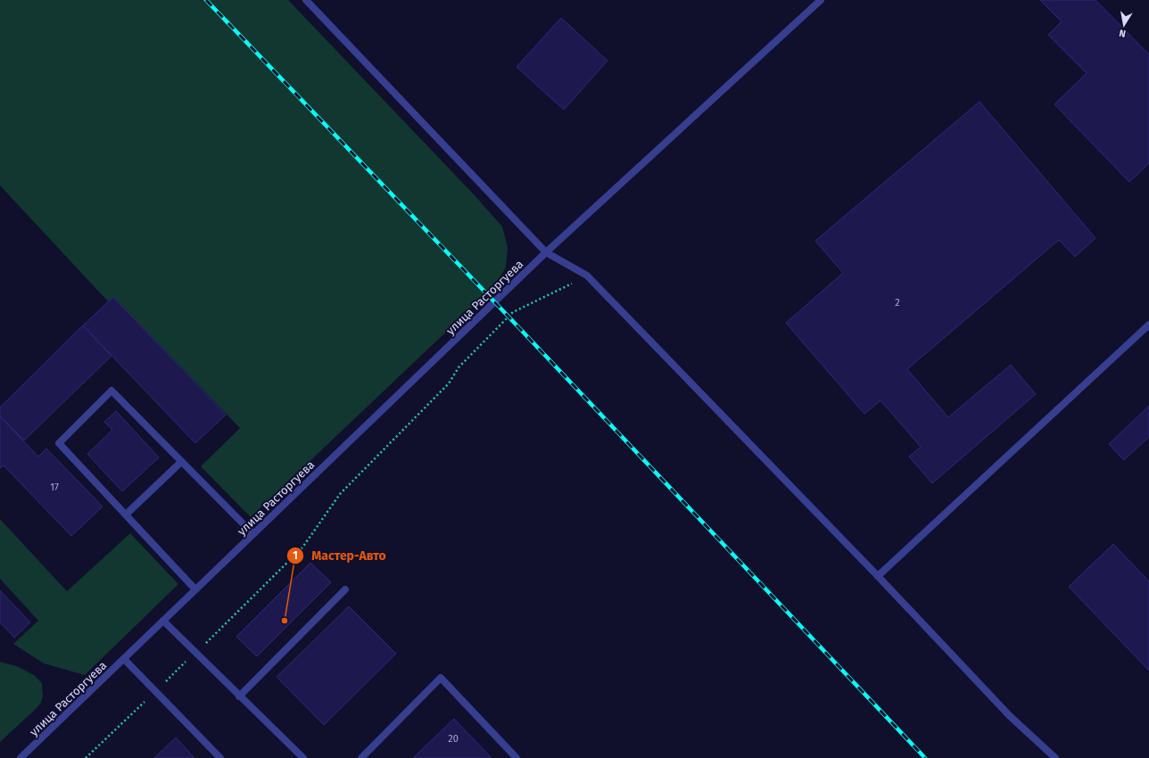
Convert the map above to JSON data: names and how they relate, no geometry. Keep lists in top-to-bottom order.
{
  "streets": {
    "street": ["улица Расторгуева"]
  },
  "places": ["Мастер-Авто"],
  "house_numbers": ["2", "17", "20"],
  "north": "bottom"
}
